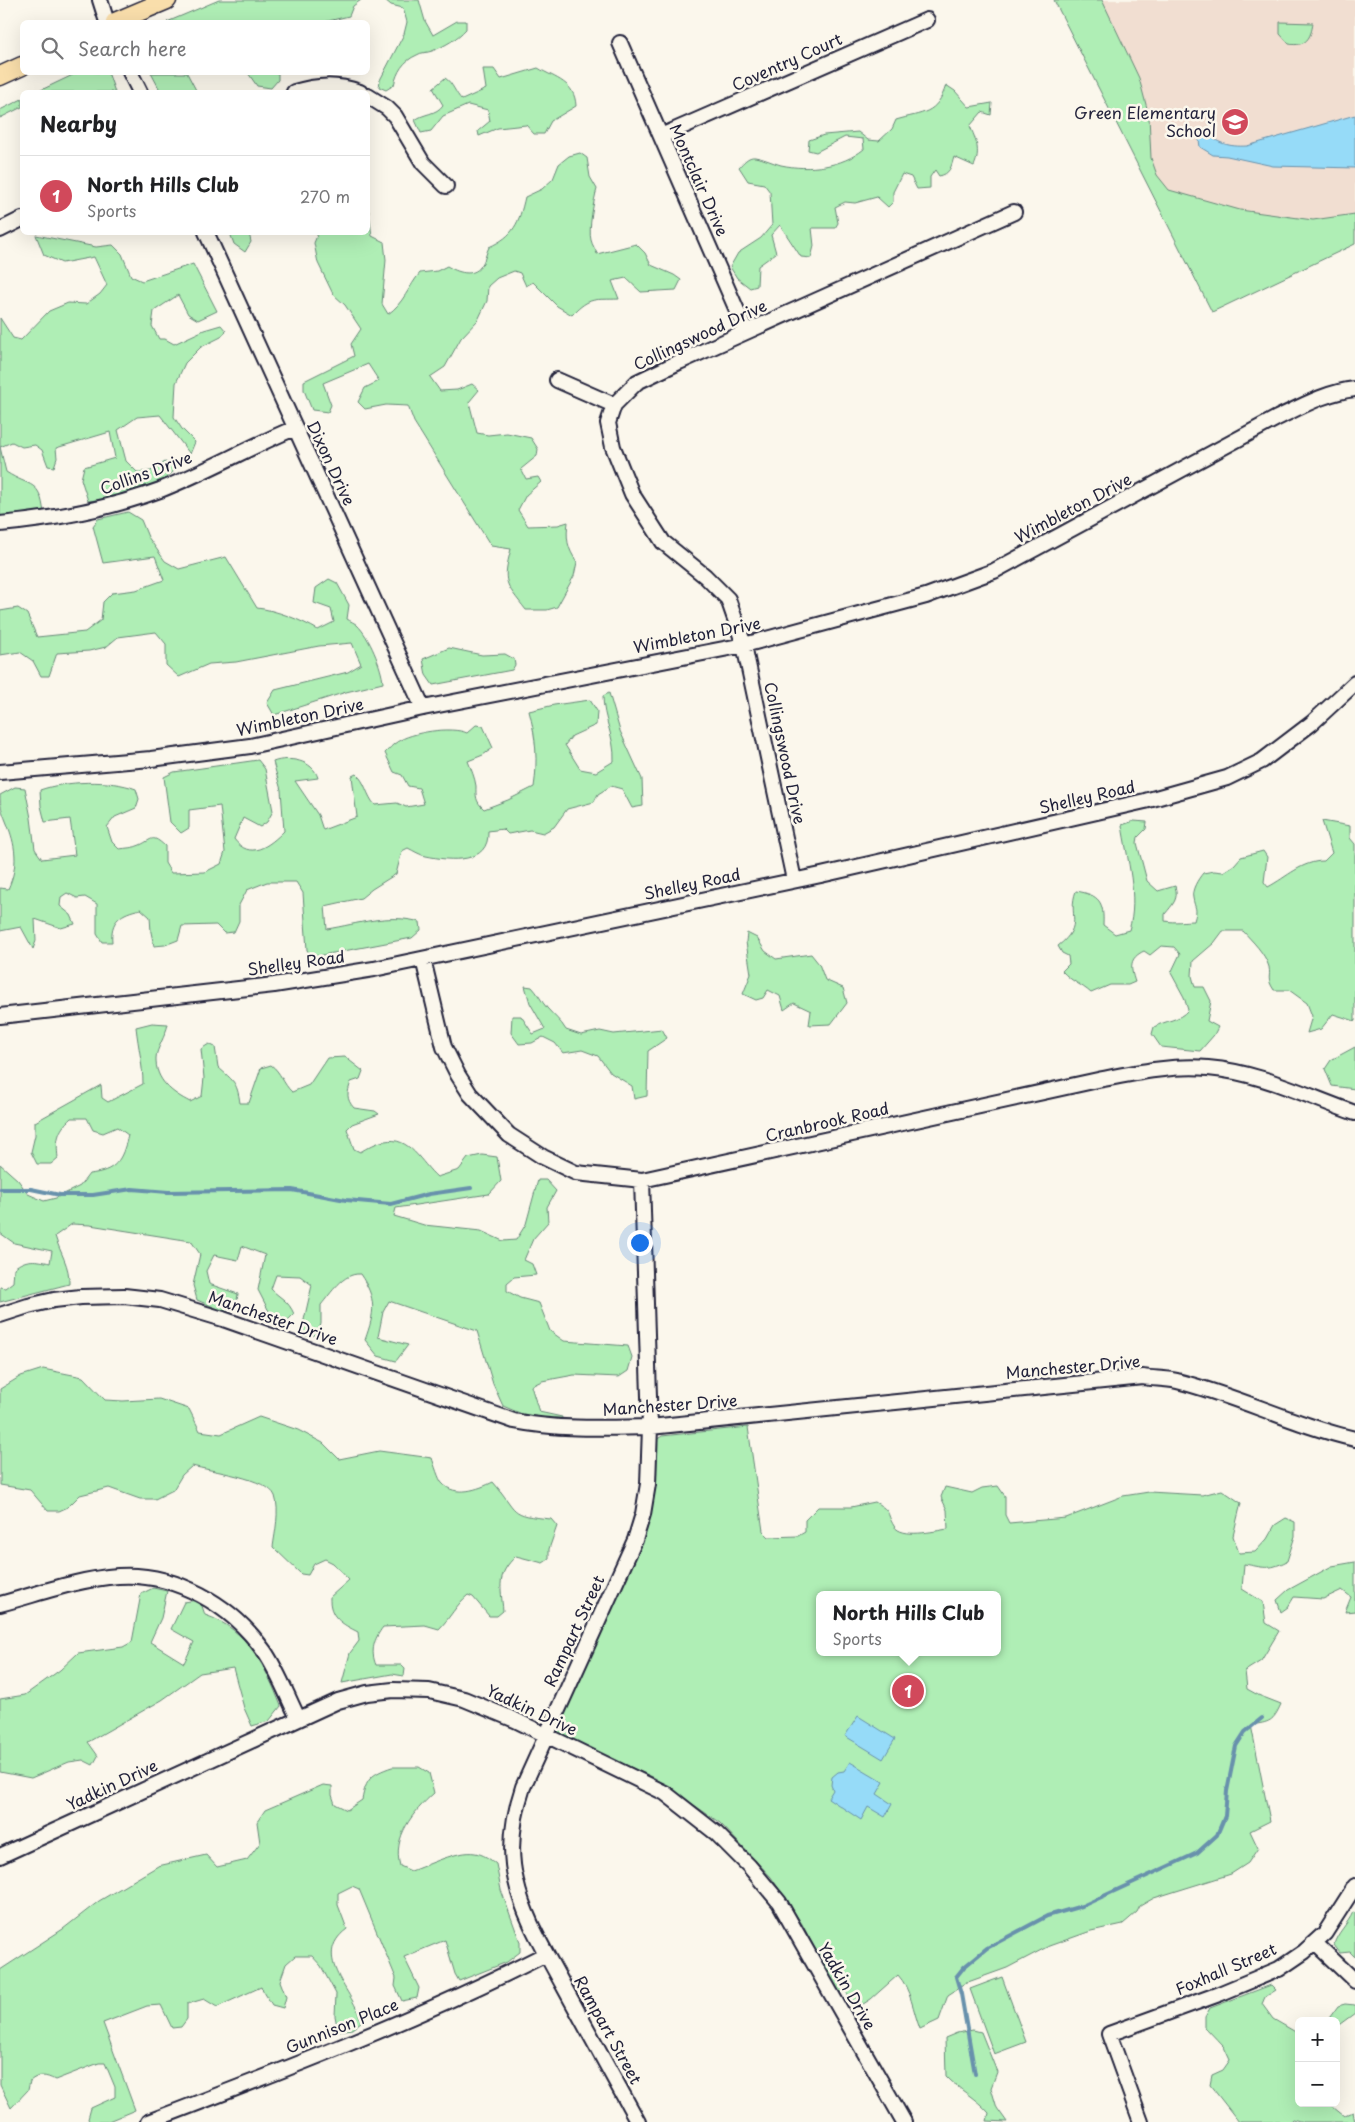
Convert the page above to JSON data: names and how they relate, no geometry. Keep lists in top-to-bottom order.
{
  "streets": {
    "street": [
      "Coventry Court",
      "Montclair Drive",
      "Collingswood Drive",
      "Dixon Drive",
      "Collins Drive",
      "Wimbleton Drive",
      "Shelley Road",
      "Cranbrook Road",
      "Manchester Drive",
      "Rampart Street",
      "Yadkin Drive",
      "Foxhall Street",
      "Gunnison Place"
    ]
  },
  "crossings": [
    ["Coventry Court", "Montclair Drive"],
    ["Montclair Drive", "Collingswood Drive"],
    ["Collingswood Drive", "Wimbleton Drive"],
    ["Collingswood Drive", "Shelley Road"],
    ["Dixon Drive", "Collins Drive"],
    ["Dixon Drive", "Wimbleton Drive"],
    ["Shelley Road", "Cranbrook Road"],
    ["Cranbrook Road", "Rampart Street"],
    ["Manchester Drive", "Rampart Street"],
    ["Rampart Street", "Yadkin Drive"],
    ["Rampart Street", "Gunnison Place"]
  ],
  "places": {
    "school or university": ["Green Elementary School"]
  },
  "page": {
    "search": "Search here",
    "heading": "Nearby",
    "list": [
      {
        "mark": "1",
        "name": "North Hills Club",
        "note": "Sports",
        "value": "270 m"
      }
    ],
    "popup": ["North Hills Club", "Sports"],
    "pins": "1",
    "map_buttons": ["+", "−"]
  }
}
